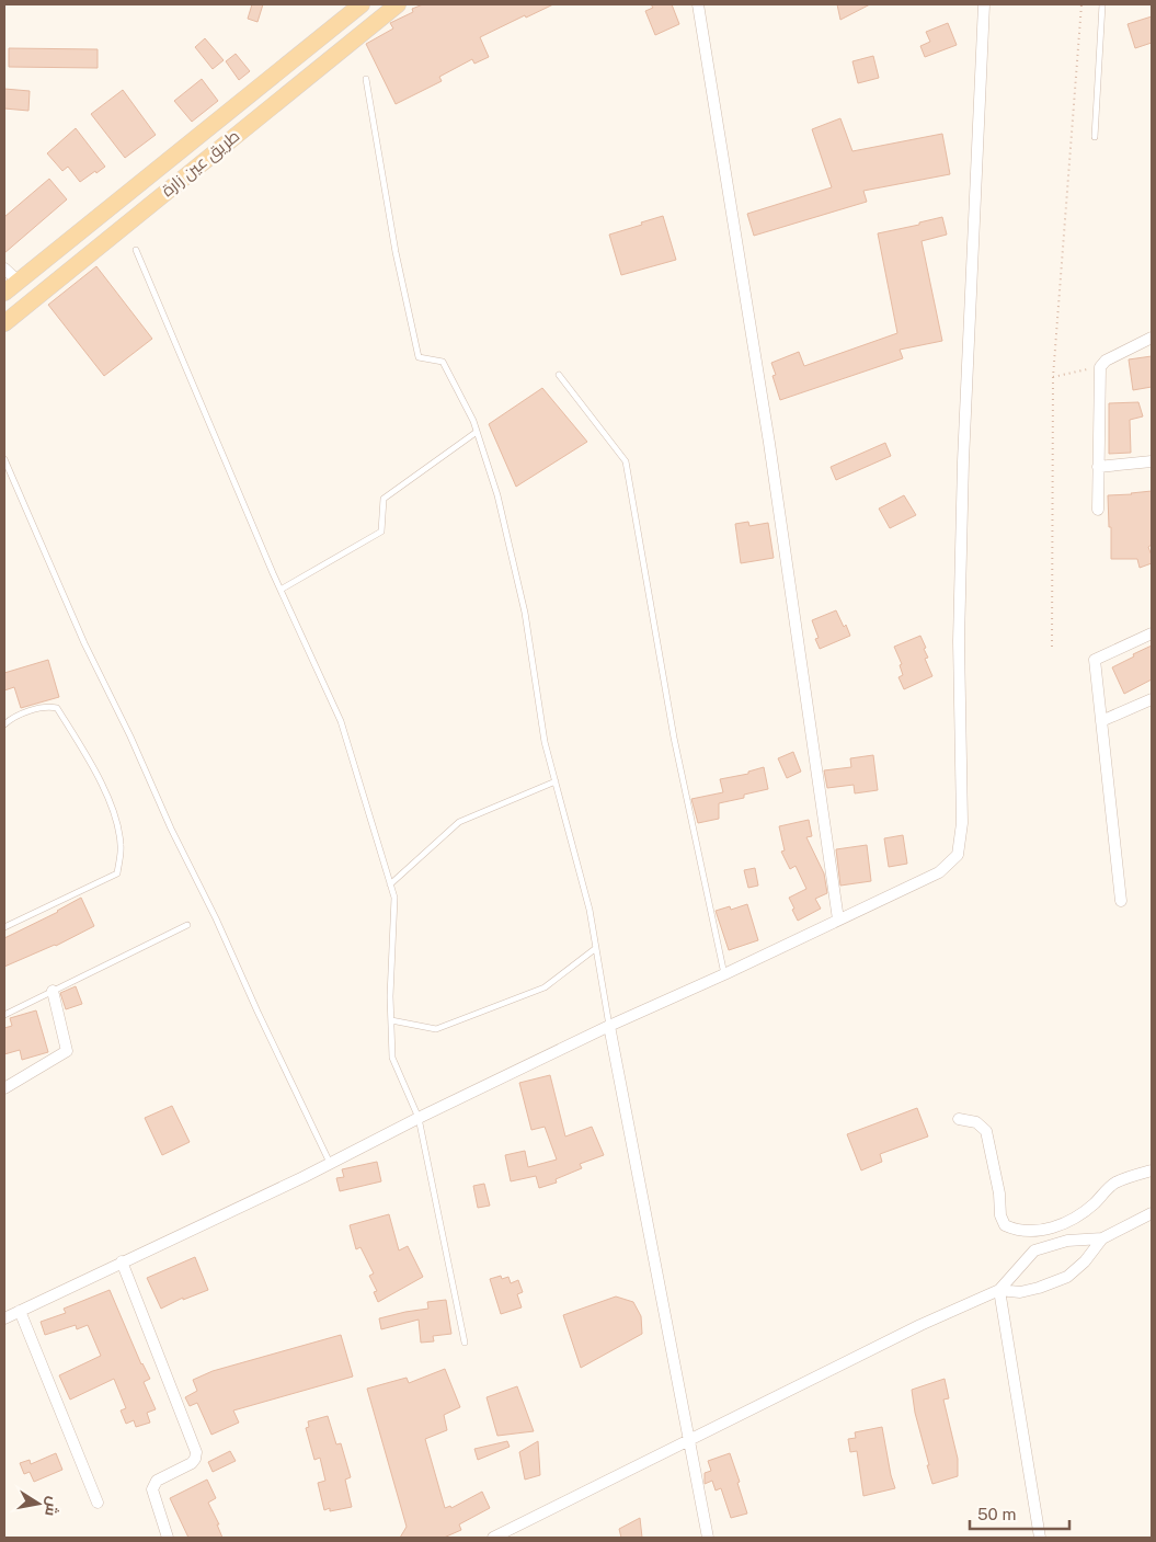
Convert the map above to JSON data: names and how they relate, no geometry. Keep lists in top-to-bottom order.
{
  "streets": {
    "main road": ["طريق عين زارة"]
  },
  "scale_bar": "50 m",
  "north": "right"
}
